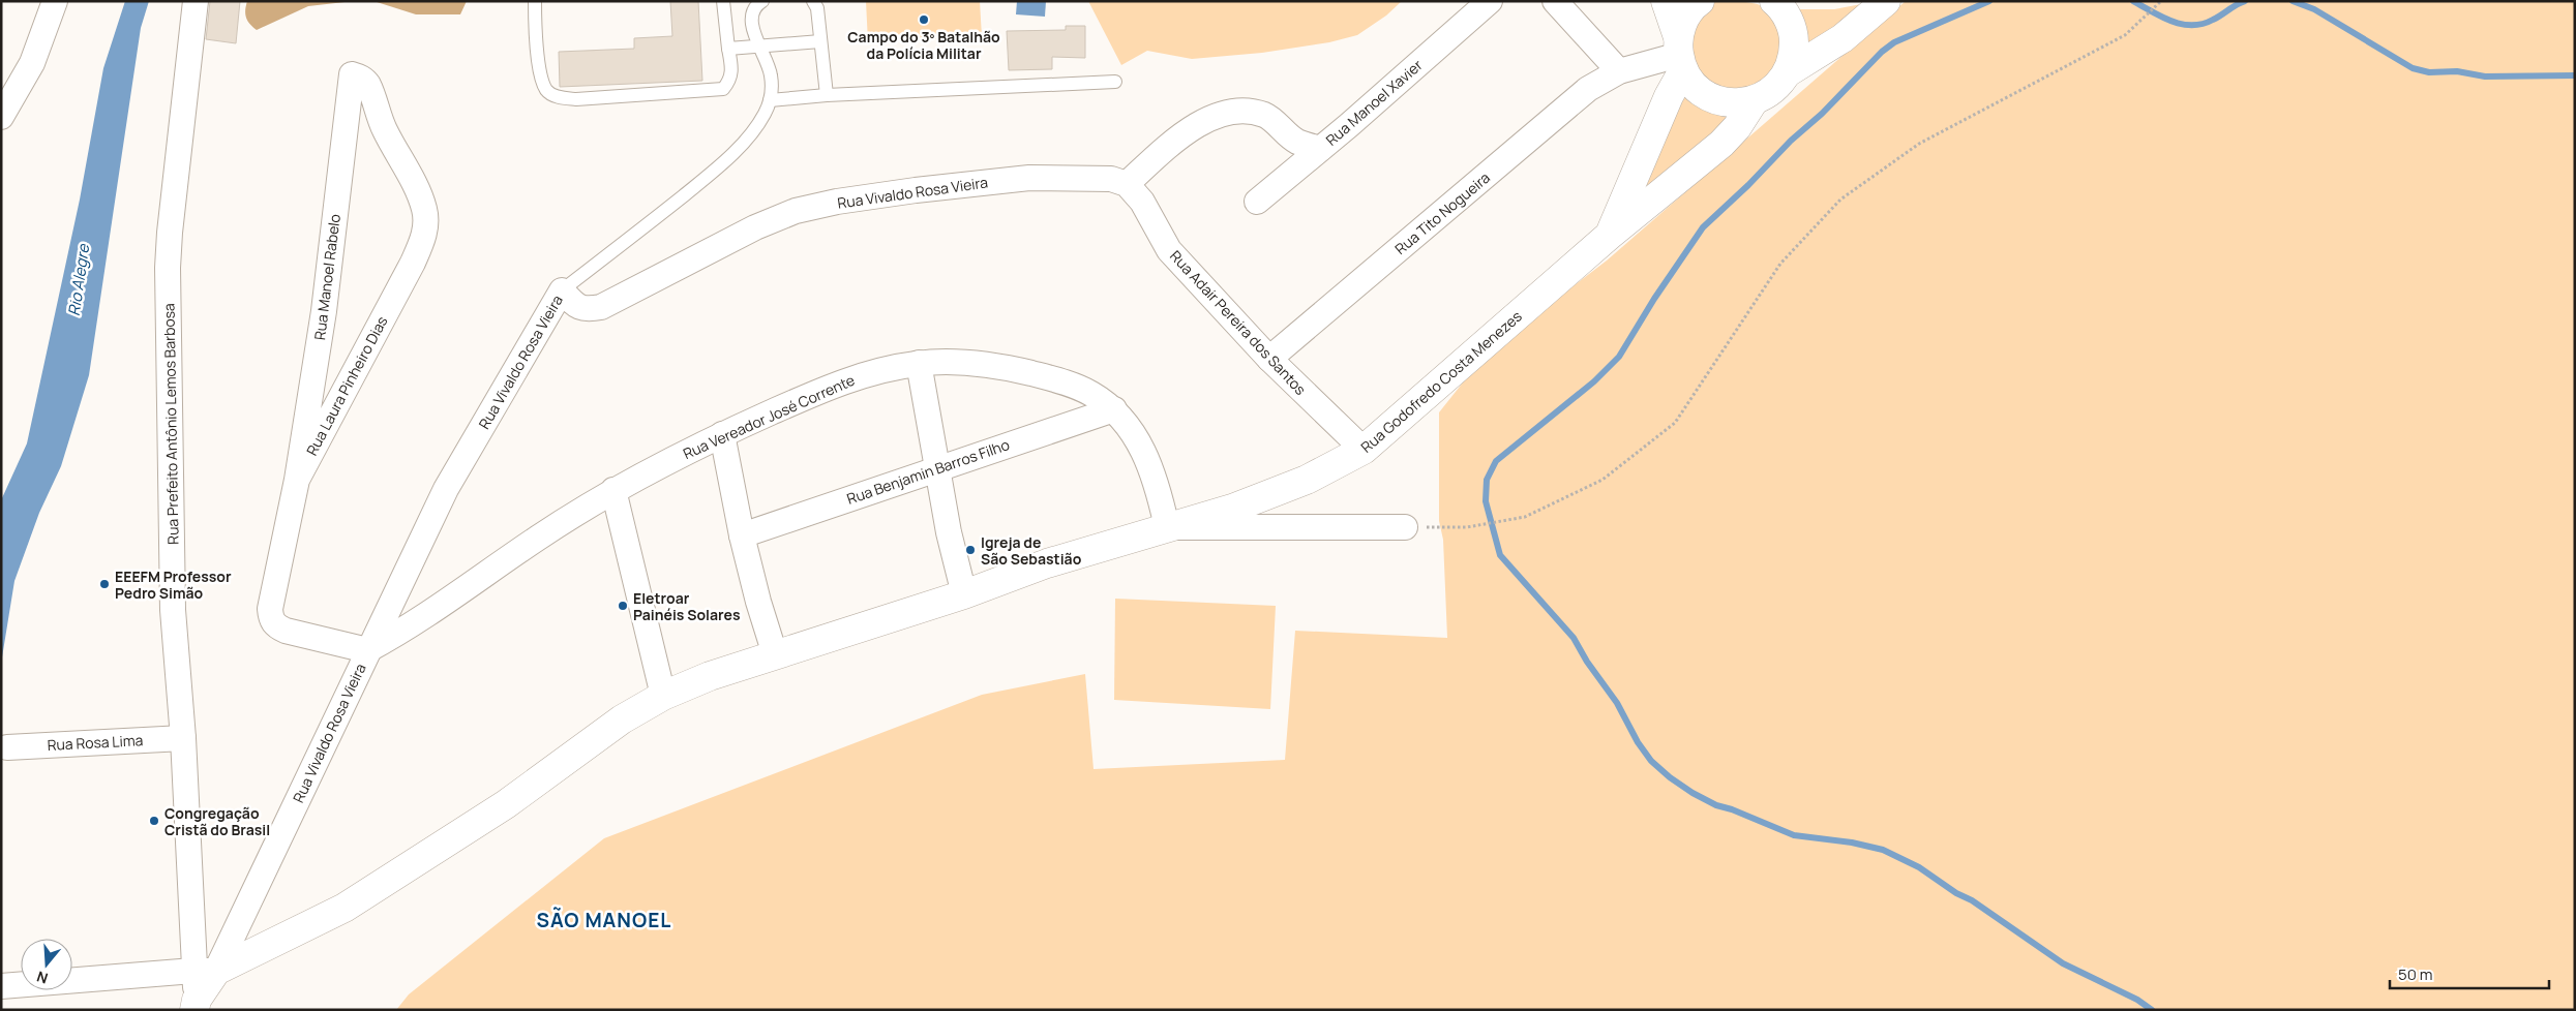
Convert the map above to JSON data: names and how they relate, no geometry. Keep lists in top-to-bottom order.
{
  "streets": {
    "main road": ["Rua Godofredo Costa Menezes"],
    "street": [
      "Rua Manoel Xavier",
      "Rua Vivaldo Rosa Vieira",
      "Rua Tito Nogueira",
      "Rua Manoel Rabelo",
      "Rua Adair Pereira dos Santos",
      "Rua Laura Pinheiro Dias",
      "Rua Vereador José Corrente",
      "Rua Prefeito Antônio Lemos Barbosa",
      "Rua Benjamin Barros Filho",
      "Rua Rosa Lima"
    ]
  },
  "crossings": [
    ["Rua Vivaldo Rosa Vieira", "Rua Adair Pereira dos Santos"],
    ["Rua Vivaldo Rosa Vieira", "Rua Godofredo Costa Menezes"],
    ["Rua Vivaldo Rosa Vieira", "Rua Laura Pinheiro Dias"],
    ["Rua Vivaldo Rosa Vieira", "Rua Vereador José Corrente"],
    ["Rua Vivaldo Rosa Vieira", "Rua Prefeito Antônio Lemos Barbosa"],
    ["Rua Tito Nogueira", "Rua Adair Pereira dos Santos"],
    ["Rua Manoel Rabelo", "Rua Laura Pinheiro Dias"],
    ["Rua Adair Pereira dos Santos", "Rua Godofredo Costa Menezes"],
    ["Rua Godofredo Costa Menezes", "Rua Vereador José Corrente"],
    ["Rua Godofredo Costa Menezes", "Rua Prefeito Antônio Lemos Barbosa"],
    ["Rua Laura Pinheiro Dias", "Rua Vereador José Corrente"],
    ["Rua Vereador José Corrente", "Rua Benjamin Barros Filho"],
    ["Rua Prefeito Antônio Lemos Barbosa", "Rua Rosa Lima"]
  ],
  "districts": ["SÃO MANOEL"],
  "water": ["Rio Alegre"],
  "places": [
    "Campo do 3º Batalhão da Polícia Militar",
    "Igreja de São Sebastião",
    "EEEFM Professor Pedro Simão",
    "Eletroar Painéis Solares",
    "Congregação Cristã do Brasil"
  ],
  "scale_bar": "50 m",
  "north": "bottom"
}
